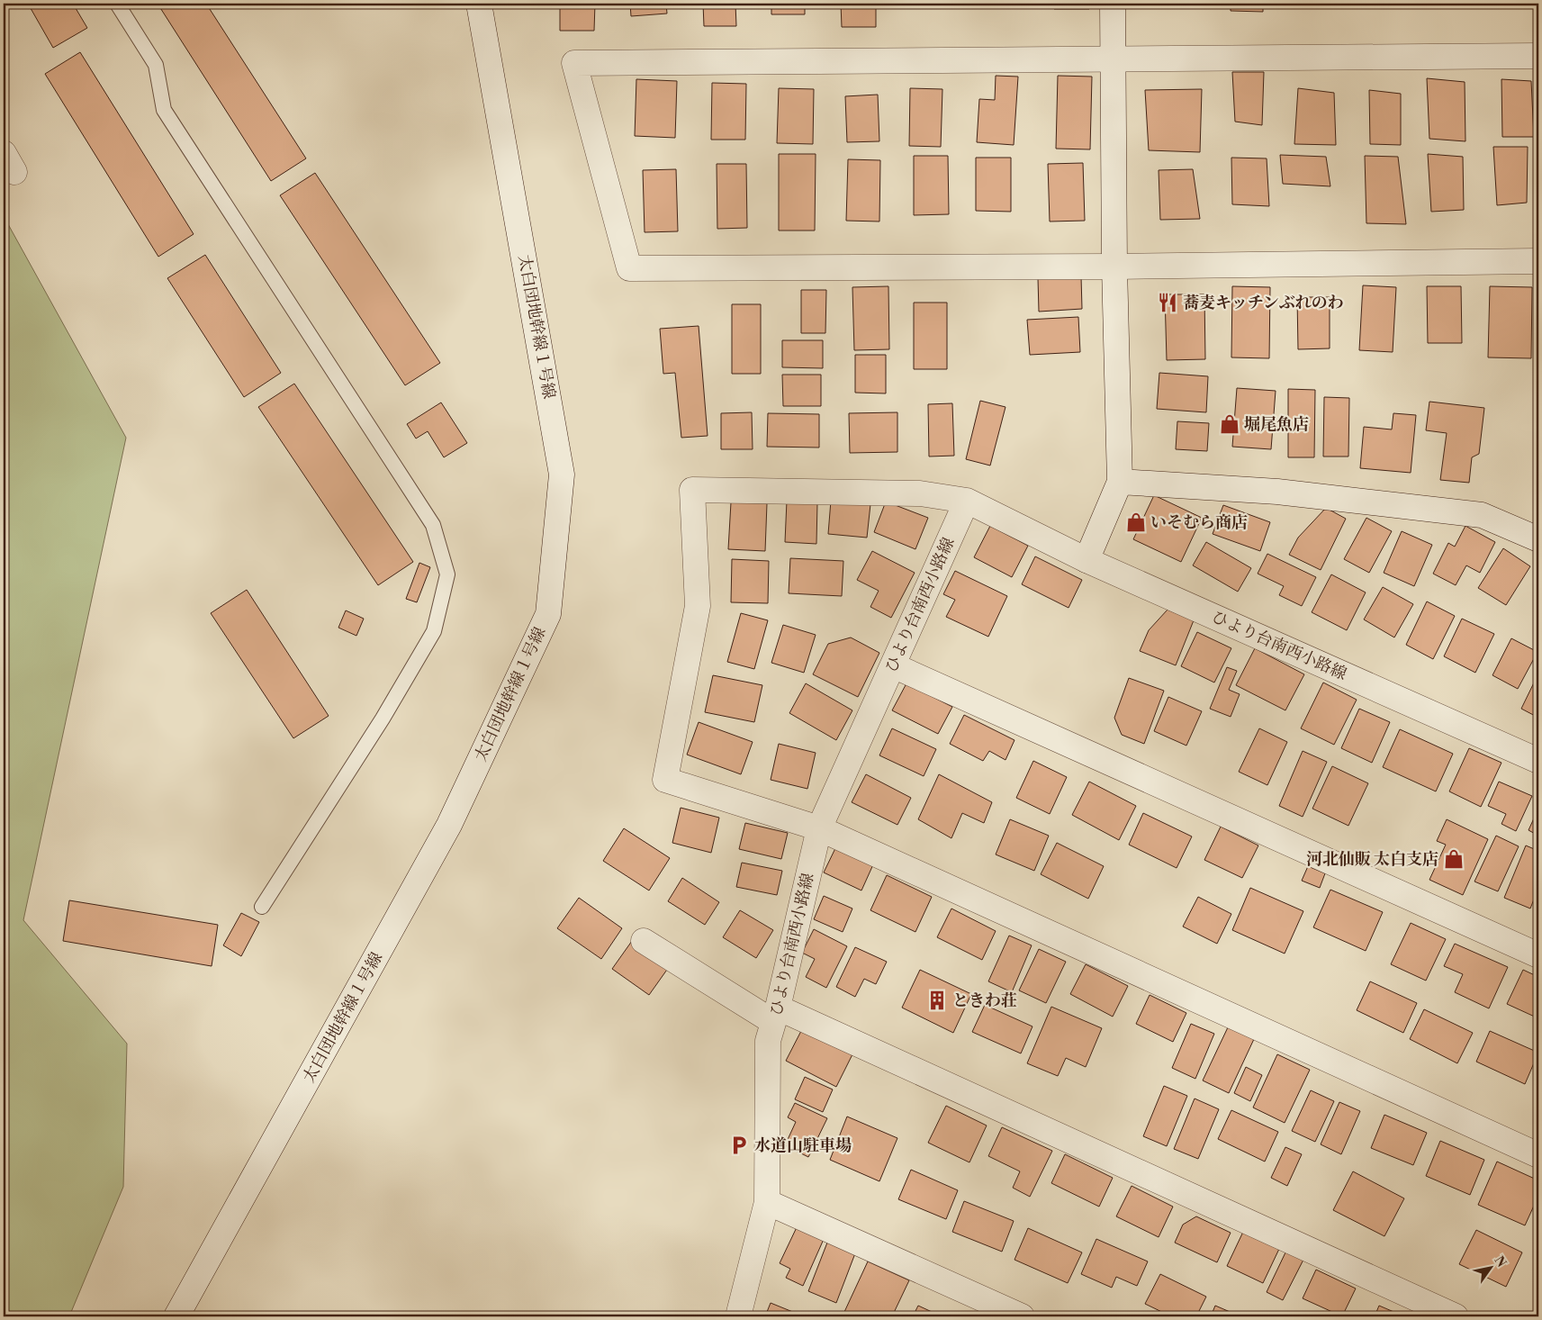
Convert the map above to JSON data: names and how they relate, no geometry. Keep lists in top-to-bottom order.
{
  "streets": {
    "street": ["太白団地幹線１号線", "ひより台南西小路線"]
  },
  "places": {
    "restaurant": ["蕎麦キッチンぶれのわ"],
    "shop": ["堀尾魚店", "いそむら商店", "河北仙販 太白支店"],
    "building": ["ときわ荘"],
    "parking": ["水道山駐車場"]
  },
  "north": "top right"
}
